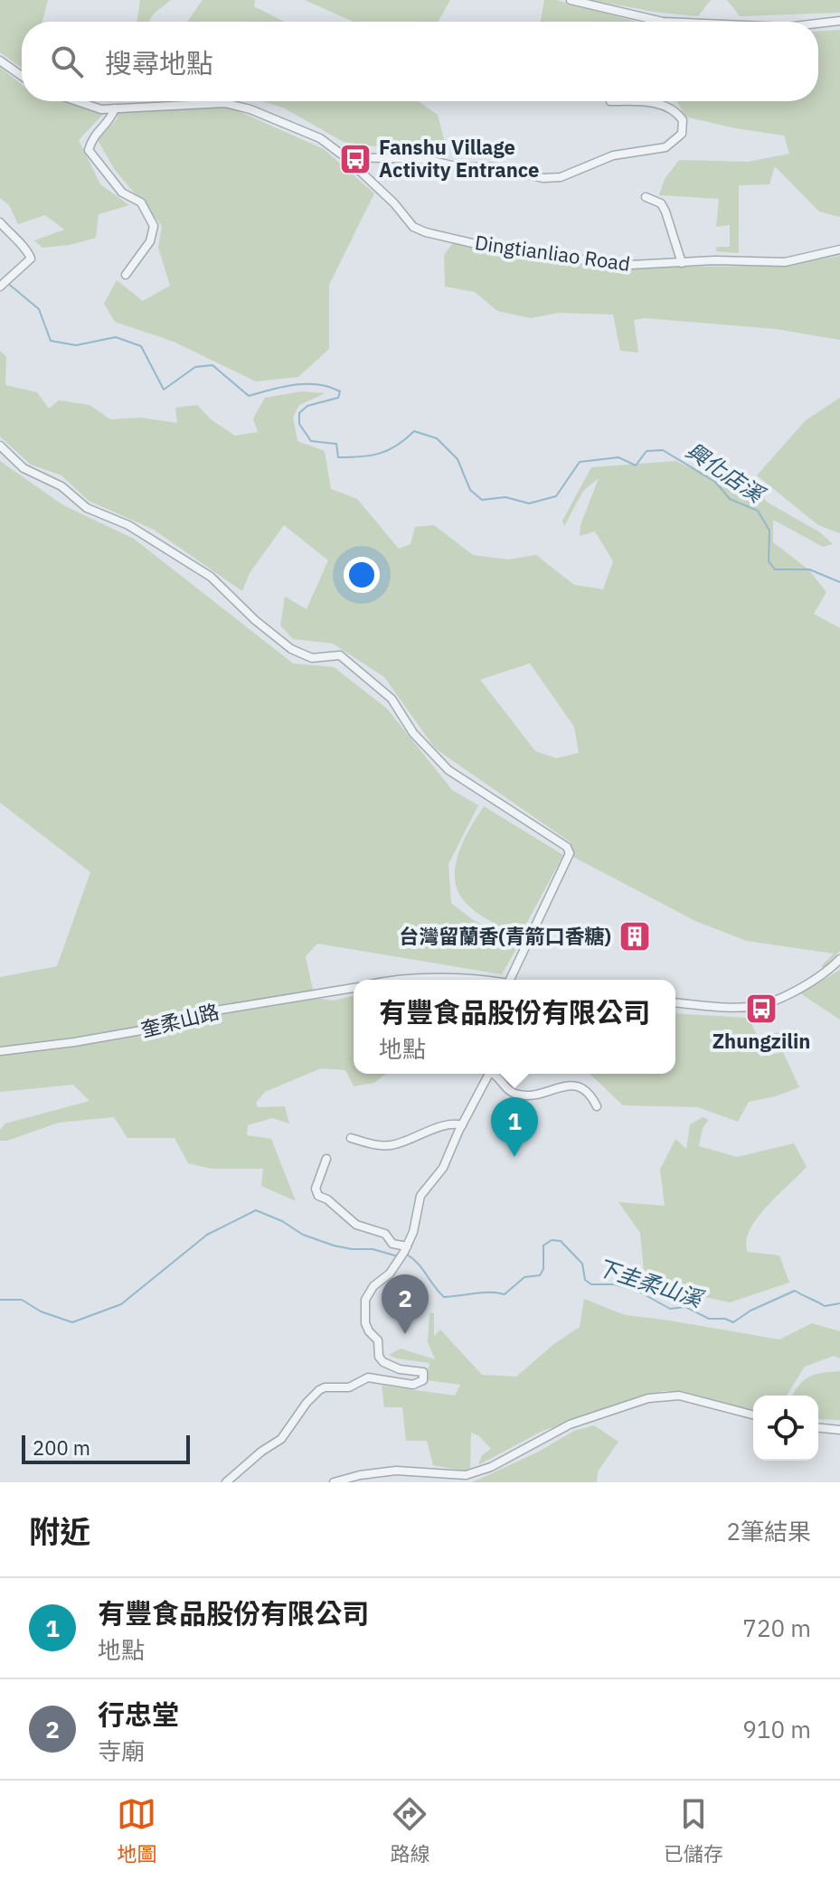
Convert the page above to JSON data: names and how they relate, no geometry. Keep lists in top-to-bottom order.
{
  "streets": {
    "street": ["Dingtianliao Road", "奎柔山路"]
  },
  "water": ["興化店溪", "下圭柔山溪"],
  "places": {
    "bus stop": ["Fanshu Village Activity Entrance", "Zhungzilin"],
    "building": ["台灣留蘭香(青箭口香糖)"]
  },
  "scale_bar": "200 m",
  "page": {
    "search": "搜尋地點",
    "popup": ["有豐食品股份有限公司", "地點"],
    "pins": ["1", "2"],
    "scale": "200 m",
    "heading": ["附近", "2筆結果"],
    "list": [
      {
        "mark": "1",
        "name": "有豐食品股份有限公司",
        "note": "地點",
        "value": "720 m"
      },
      {
        "mark": "2",
        "name": "行忠堂",
        "note": "寺廟",
        "value": "910 m"
      }
    ],
    "nav": ["地圖", "路線", "已儲存"]
  }
}
